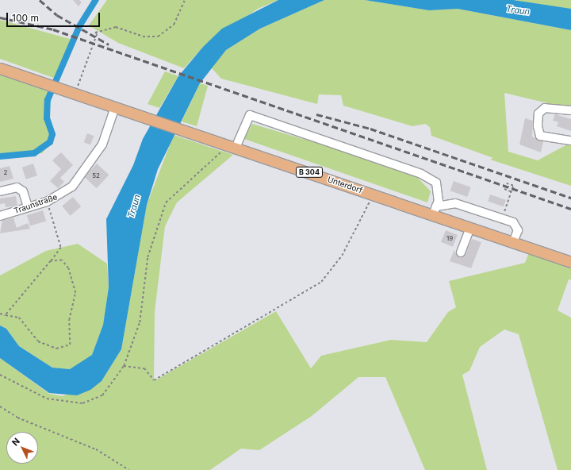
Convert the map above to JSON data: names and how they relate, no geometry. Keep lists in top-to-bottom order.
{
  "streets": {
    "main road": ["B 304", "Unterdorf"],
    "street": ["Traunstraße"]
  },
  "crossings": [
    ["B 304", "Unterdorf"],
    ["B 304", "Traunstraße"],
    ["Unterdorf", "Traunstraße"]
  ],
  "water": ["Traun"],
  "house_numbers": ["2", "52", "19"],
  "scale_bar": "100 m",
  "north": "top left"
}
